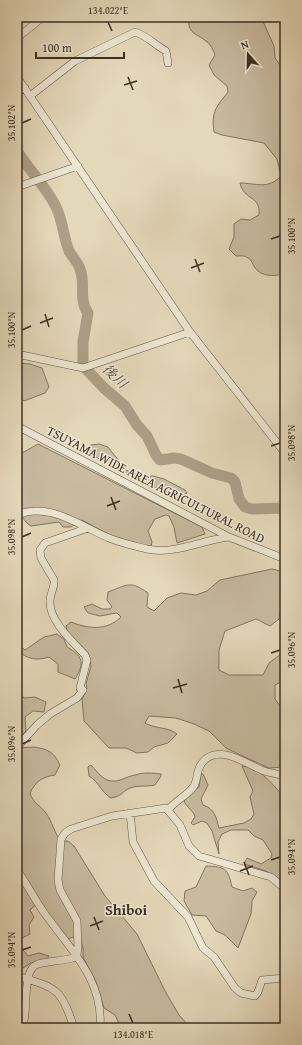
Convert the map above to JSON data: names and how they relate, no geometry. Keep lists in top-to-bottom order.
{
  "streets": {
    "street": ["TSUYAMA WIDE AREA AGRICULTURAL ROAD"]
  },
  "districts": ["Shiboi"],
  "water": ["後川"],
  "scale_bar": "100 m",
  "north": "top",
  "coordinates": [
    "134.022°E",
    "35.102°N",
    "35.100°N",
    "35.098°N",
    "35.096°N",
    "35.094°N",
    "134.018°E"
  ]
}
